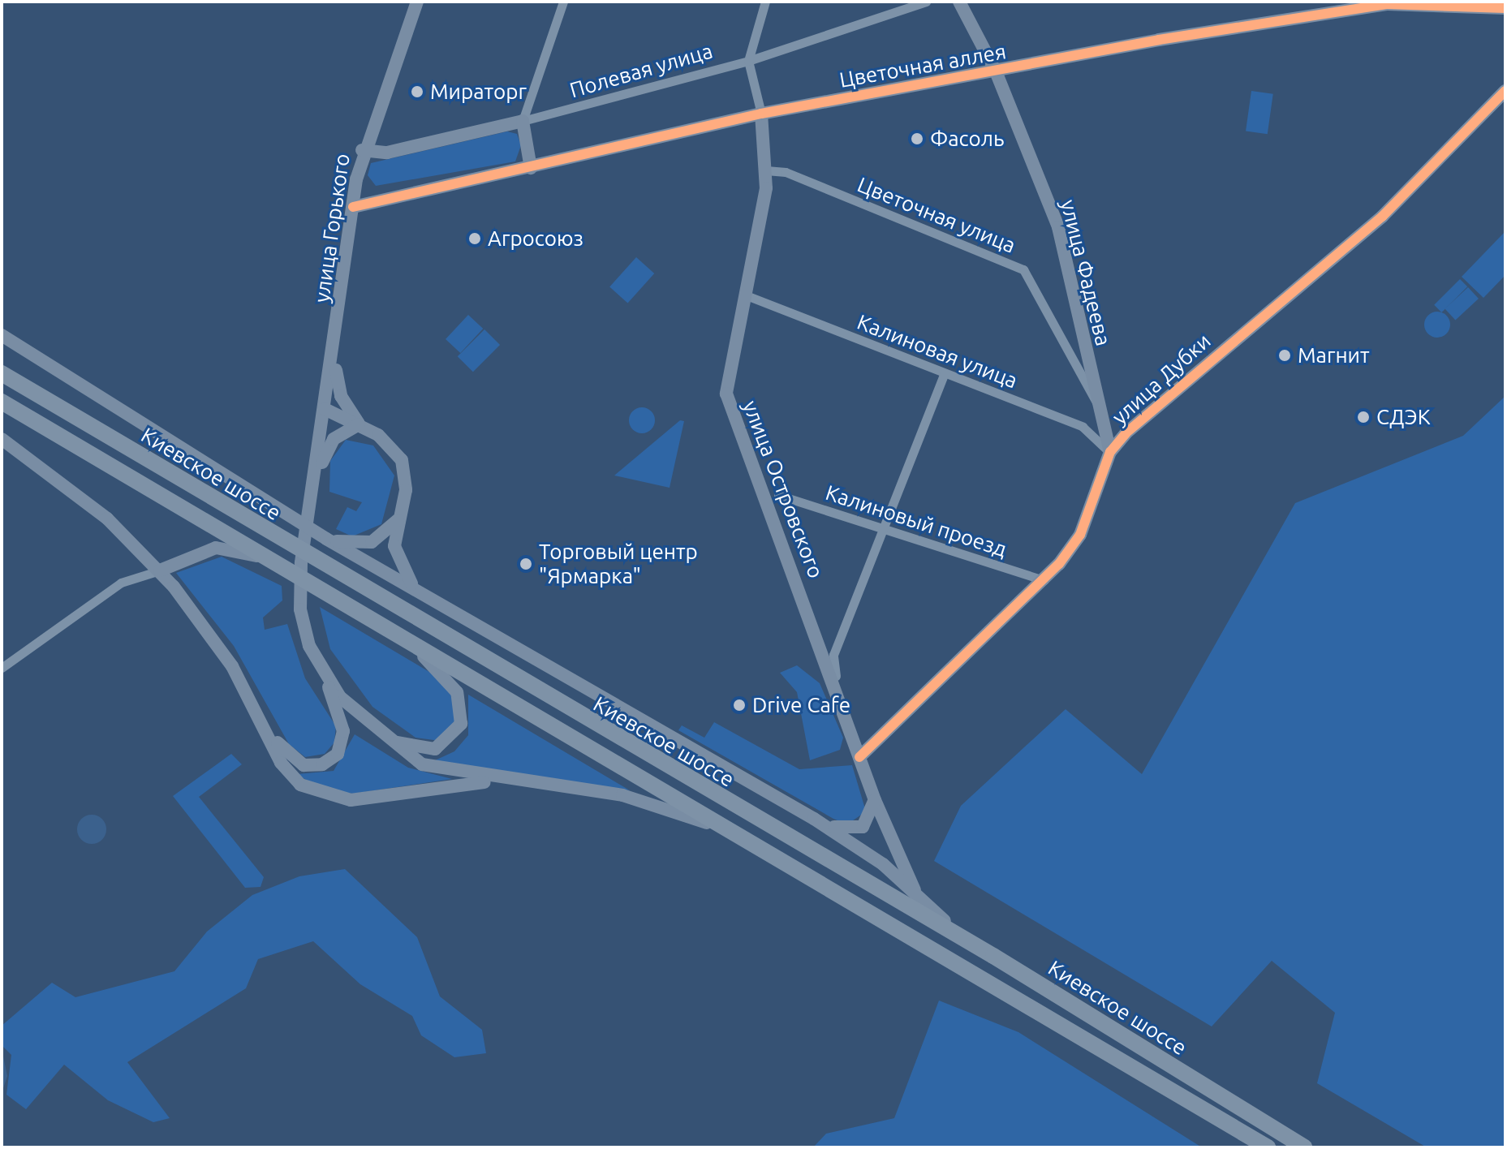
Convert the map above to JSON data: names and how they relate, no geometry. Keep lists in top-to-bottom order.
{
  "streets": {
    "highway": ["Киевское шоссе"],
    "main road": [
      "Цветочная аллея",
      "Полевая улица",
      "улица Горького",
      "улица Фадеева",
      "улица Дубки",
      "улица Островского"
    ],
    "street": ["Цветочная улица", "Калиновая улица", "Калиновый проезд"]
  },
  "crossings": [
    ["Цветочная аллея", "улица Горького"],
    ["Цветочная аллея", "улица Фадеева"],
    ["Цветочная аллея", "улица Островского"],
    ["Полевая улица", "улица Горького"],
    ["Цветочная улица", "улица Фадеева"],
    ["Цветочная улица", "улица Островского"],
    ["улица Фадеева", "Калиновая улица"],
    ["улица Фадеева", "улица Дубки"],
    ["Калиновая улица", "улица Дубки"],
    ["Калиновая улица", "улица Островского"],
    ["улица Дубки", "улица Островского"],
    ["улица Дубки", "Калиновый проезд"]
  ],
  "places": [
    "Мираторг",
    "Фасоль",
    "Агросоюз",
    "Магнит",
    "СДЭК",
    "Торговый центр \"Ярмарка\"",
    "Drive Cafe"
  ]
}
